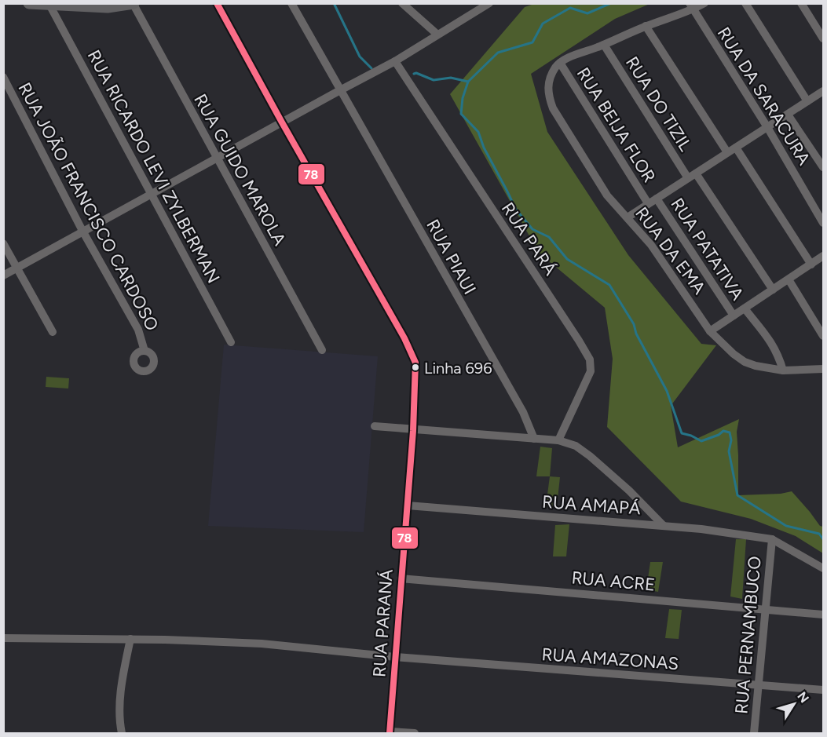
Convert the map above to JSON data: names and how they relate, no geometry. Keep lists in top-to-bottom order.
{
  "streets": {
    "street": [
      "RUA DA SARACURA",
      "RUA DO TIZIL",
      "RUA BEIJA FLOR",
      "RUA RICARDO LEVI ZYLBERMAN",
      "RUA GUIDO MAROLA",
      "RUA JOÃO FRANCISCO CARDOSO",
      "RUA PARÁ",
      "RUA PATATIVA",
      "RUA DA EMA",
      "RUA PIAUI",
      "RUA AMAPÁ",
      "RUA ACRE",
      "RUA PARANÁ",
      "RUA PERNAMBUCO",
      "RUA AMAZONAS"
    ]
  },
  "crossings": [
    ["RUA BEIJA FLOR", "RUA DA EMA"],
    ["RUA AMAPÁ", "RUA PARANÁ"],
    ["RUA AMAPÁ", "RUA PERNAMBUCO"],
    ["RUA ACRE", "RUA PARANÁ"],
    ["RUA ACRE", "RUA PERNAMBUCO"],
    ["RUA PARANÁ", "RUA AMAZONAS"],
    ["RUA PERNAMBUCO", "RUA AMAZONAS"]
  ],
  "places": ["Linha 696"],
  "lines": ["transit line 78"],
  "north": "top right"
}
